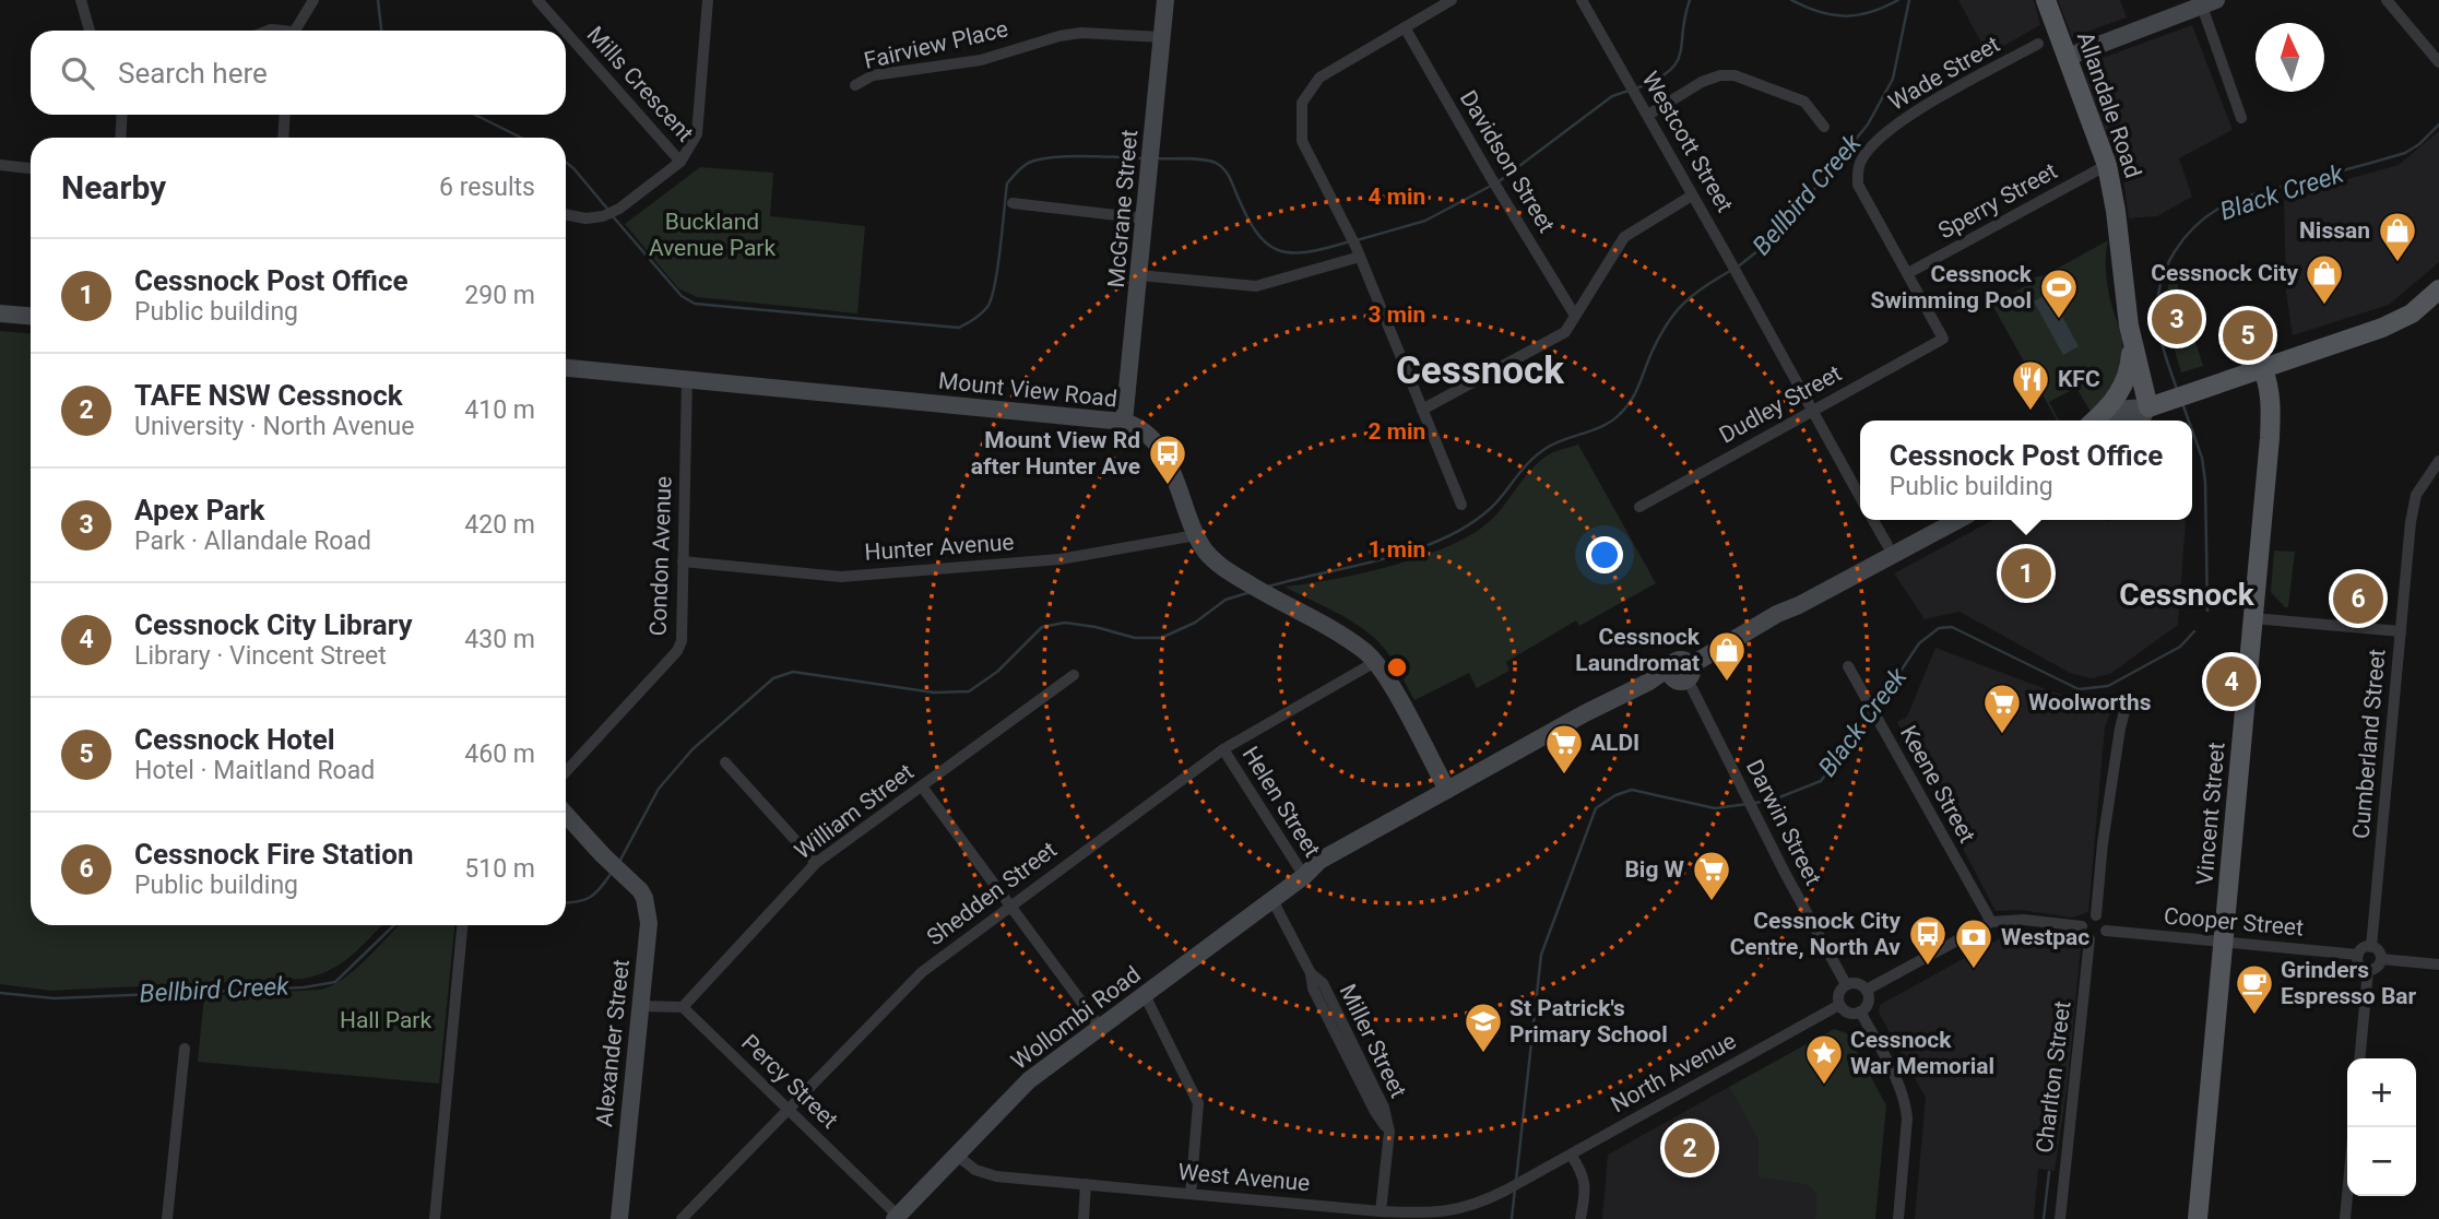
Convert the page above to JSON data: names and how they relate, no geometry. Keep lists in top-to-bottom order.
{
  "streets": {
    "main road": [
      "Allandale Road",
      "McGrane Street",
      "Mount View Road",
      "Vincent Street",
      "Wollombi Road",
      "Alexander Street"
    ],
    "street": [
      "Fairview Place",
      "Wade Street",
      "Mills Crescent",
      "Westcott Street",
      "Davidson Street",
      "Sperry Street",
      "Dudley Street",
      "Hunter Avenue",
      "Condon Avenue",
      "Cumberland Street",
      "Keene Street",
      "Helen Street",
      "William Street",
      "Darwin Street",
      "Shedden Street",
      "Cooper Street",
      "Miller Street",
      "North Avenue",
      "Charlton Street",
      "Percy Street",
      "West Avenue"
    ]
  },
  "crossings": [
    ["Fairview Place", "McGrane Street"],
    ["Wade Street", "Sperry Street"],
    ["Wade Street", "Dudley Street"],
    ["Allandale Road", "Sperry Street"],
    ["Westcott Street", "Dudley Street"],
    ["Sperry Street", "Dudley Street"],
    ["McGrane Street", "Mount View Road"],
    ["Mount View Road", "Hunter Avenue"],
    ["Mount View Road", "Condon Avenue"],
    ["Mount View Road", "Shedden Street"],
    ["Mount View Road", "Wollombi Road"],
    ["Hunter Avenue", "Condon Avenue"],
    ["Cumberland Street", "Cooper Street"],
    ["Helen Street", "Shedden Street"],
    ["Helen Street", "Wollombi Road"],
    ["William Street", "Percy Street"],
    ["Vincent Street", "Cooper Street"],
    ["Darwin Street", "Wollombi Road"],
    ["Darwin Street", "North Avenue"],
    ["Shedden Street", "Percy Street"],
    ["Cooper Street", "Charlton Street"],
    ["Wollombi Road", "Miller Street"],
    ["Wollombi Road", "Percy Street"],
    ["Wollombi Road", "West Avenue"],
    ["Miller Street", "West Avenue"],
    ["North Avenue", "West Avenue"]
  ],
  "districts": ["Cessnock", "Cessnock"],
  "water": ["Black Creek", "Bellbird Creek"],
  "parks": ["Buckland Avenue Park", "Hall Park"],
  "places": {
    "shop": ["Nissan", "Cessnock City", "Cessnock Laundromat"],
    "sports": ["Cessnock Swimming Pool"],
    "restaurant": ["KFC"],
    "bus stop": ["Mount View Rd after Hunter Ave", "Cessnock City Centre, North Av"],
    "supermarket": ["Woolworths", "ALDI", "Big W"],
    "bank": ["Westpac"],
    "cafe": ["Grinders Espresso Bar"],
    "school or university": ["St Patrick's Primary School"],
    "place": ["Cessnock War Memorial"]
  },
  "north": "top",
  "page": {
    "search": "Search here",
    "heading": ["Nearby", "6 results"],
    "list": [
      {
        "mark": "1",
        "name": "Cessnock Post Office",
        "note": "Public building",
        "value": "290 m"
      },
      {
        "mark": "2",
        "name": "TAFE NSW Cessnock",
        "note": "University · North Avenue",
        "value": "410 m"
      },
      {
        "mark": "3",
        "name": "Apex Park",
        "note": "Park · Allandale Road",
        "value": "420 m"
      },
      {
        "mark": "4",
        "name": "Cessnock City Library",
        "note": "Library · Vincent Street",
        "value": "430 m"
      },
      {
        "mark": "5",
        "name": "Cessnock Hotel",
        "note": "Hotel · Maitland Road",
        "value": "460 m"
      },
      {
        "mark": "6",
        "name": "Cessnock Fire Station",
        "note": "Public building",
        "value": "510 m"
      }
    ],
    "pins": [
      "3",
      "5",
      "1",
      "6",
      "4",
      "2"
    ],
    "popup": ["Cessnock Post Office", "Public building"],
    "map_buttons": ["+", "−"]
  },
  "rings": [
    "4 min",
    "3 min",
    "2 min",
    "1 min"
  ]
}
